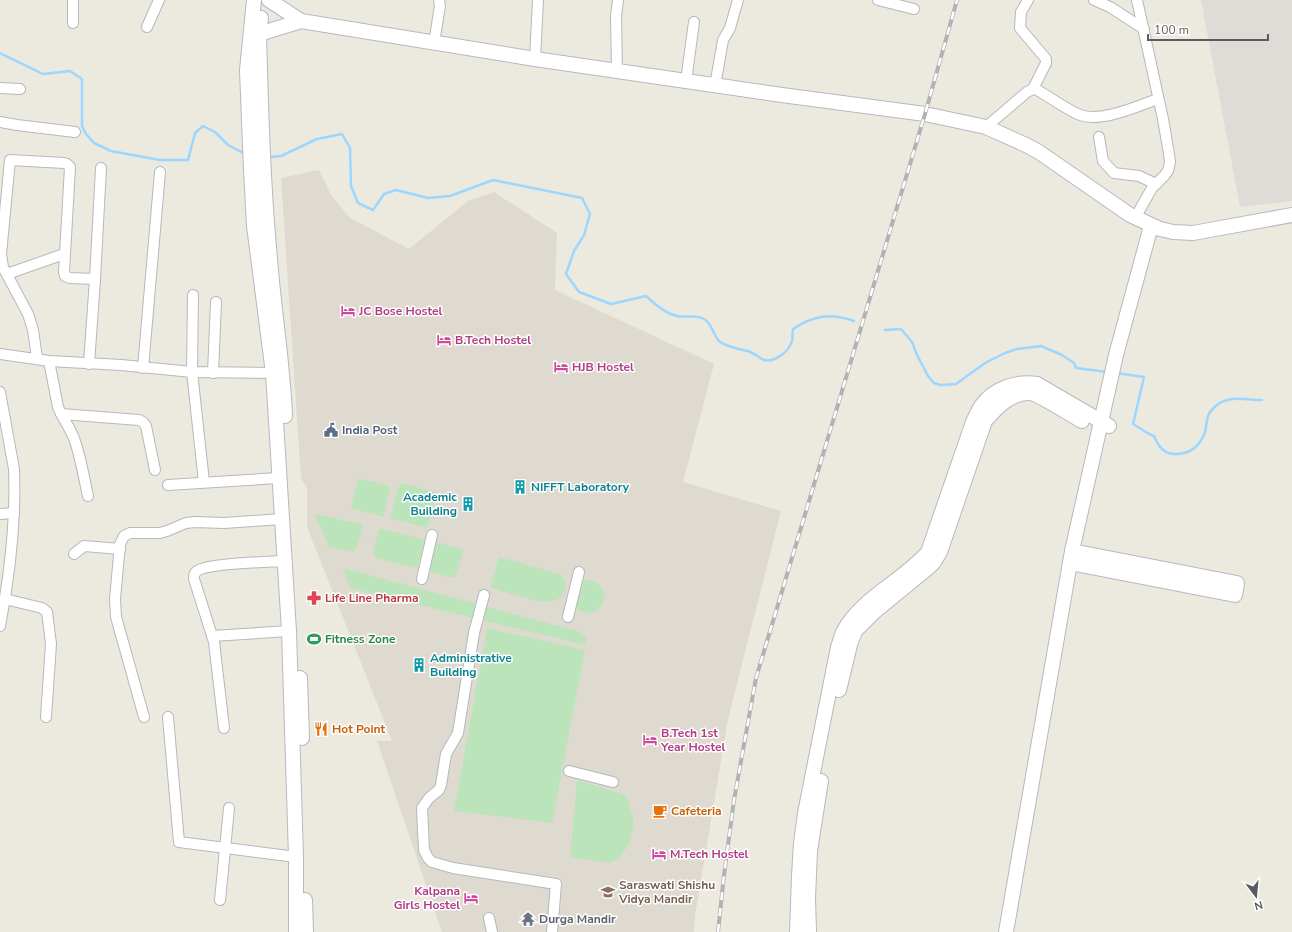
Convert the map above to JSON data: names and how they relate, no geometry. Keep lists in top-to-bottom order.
{
  "places": {
    "hotel": [
      "JC Bose Hostel",
      "B.Tech Hostel",
      "HJB Hostel",
      "B.Tech 1st Year Hostel",
      "M.Tech Hostel",
      "Kalpana Girls Hostel"
    ],
    "public building": ["India Post"],
    "building": ["NIFFT Laboratory", "Academic Building", "Administrative Building"],
    "pharmacy": ["Life Line Pharma"],
    "sports": ["Fitness Zone"],
    "restaurant": ["Hot Point"],
    "cafe": ["Cafeteria"],
    "school or university": ["Saraswati Shishu Vidya Mandir"],
    "temple": ["Durga Mandir"]
  },
  "scale_bar": "100 m",
  "north": "bottom"
}
